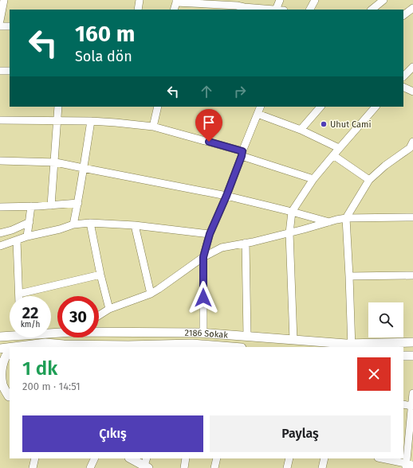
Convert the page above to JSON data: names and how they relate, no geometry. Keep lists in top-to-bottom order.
{
  "streets": {
    "main road": ["2186 Sokak"]
  },
  "places": ["Uhut Cami"],
  "page": {
    "turn": ["160 m", "Sola dön"],
    "speed": "22 km/h",
    "limit": "30",
    "heading": ["1 dk", "200 m · 14:51"],
    "buttons": ["Çıkış", "Paylaş"]
  }
}
